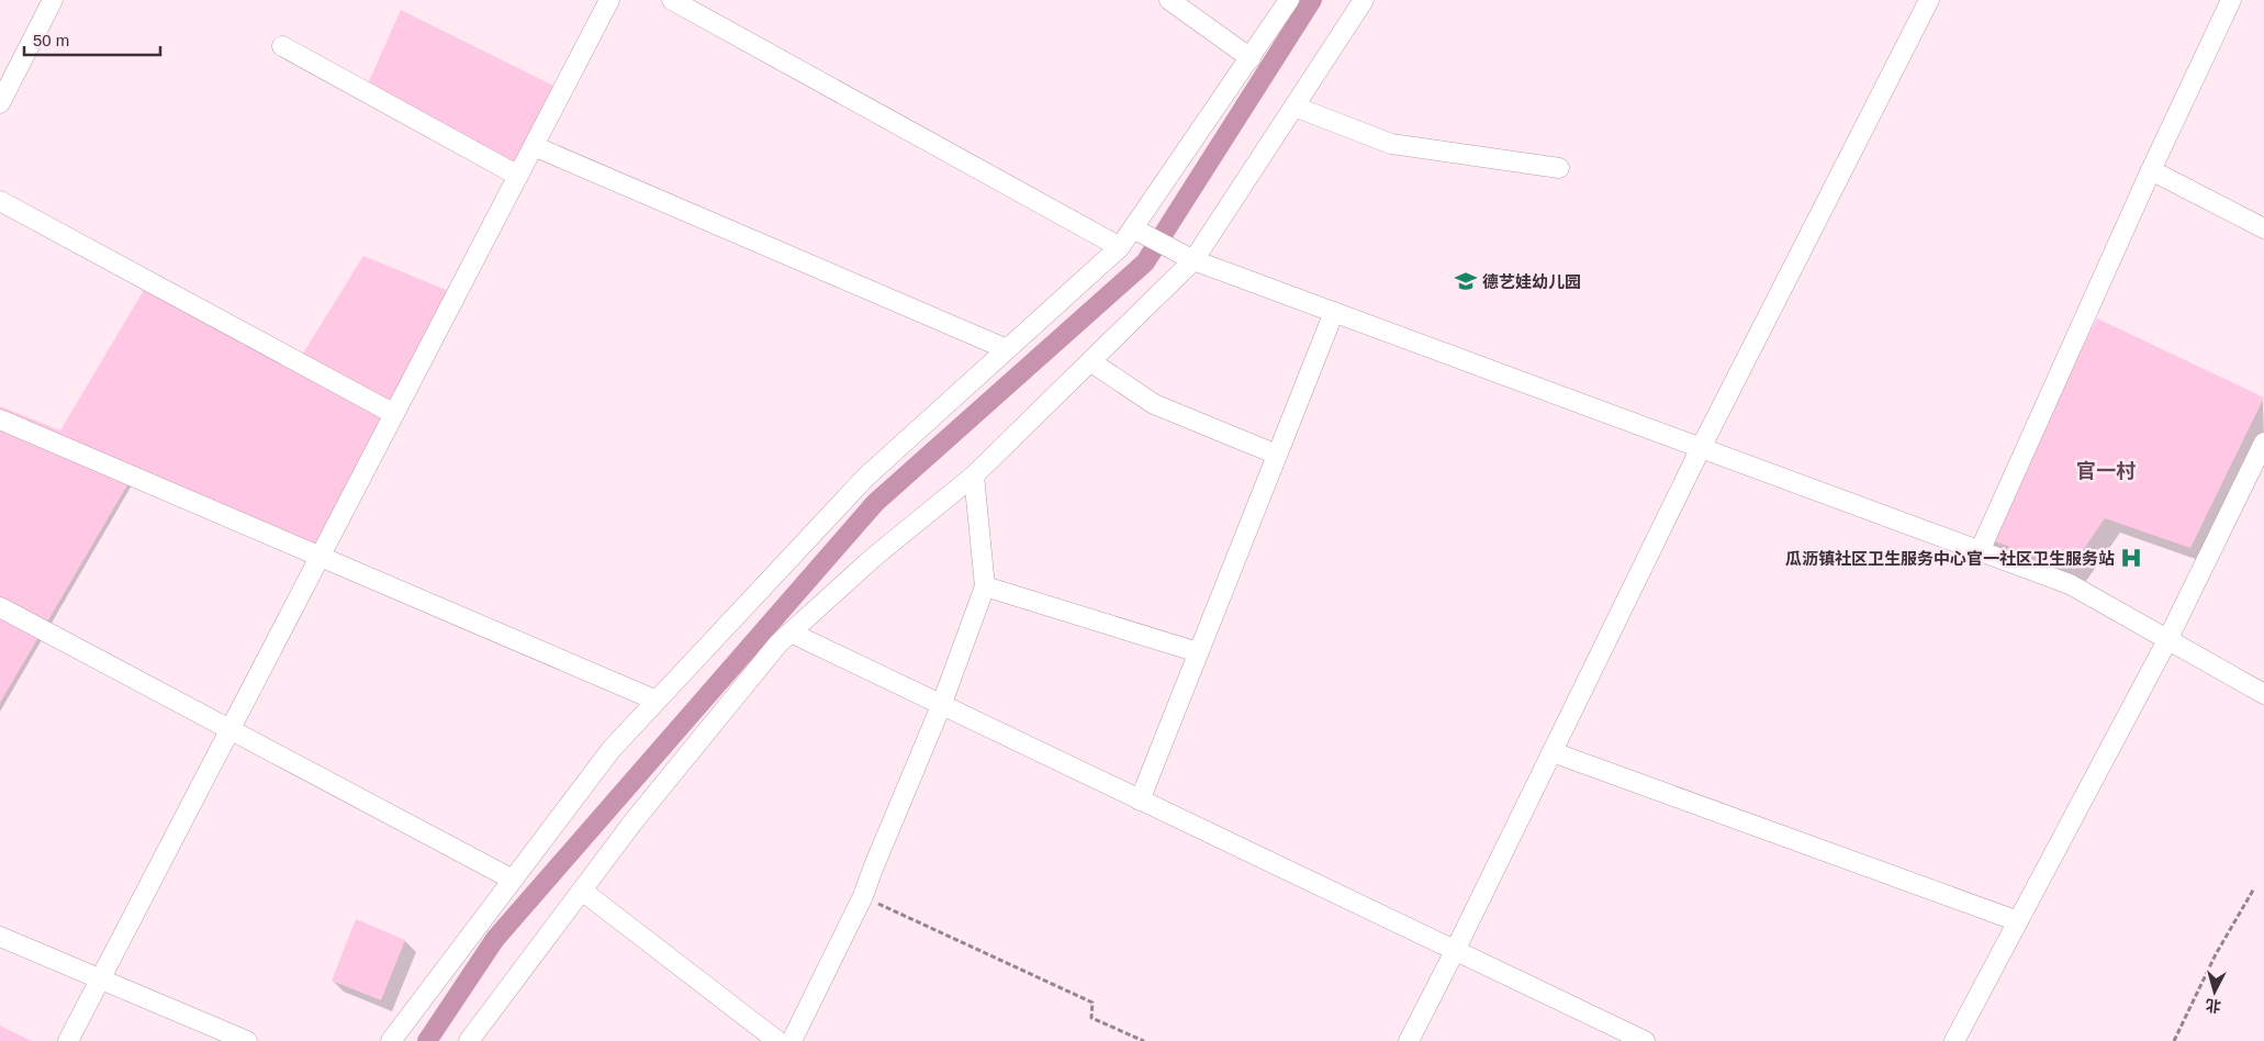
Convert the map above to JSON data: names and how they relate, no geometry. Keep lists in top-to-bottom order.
{
  "districts": ["官一村"],
  "places": {
    "school or university": ["德艺娃幼儿园"],
    "hospital": ["瓜沥镇社区卫生服务中心官一社区卫生服务站"]
  },
  "scale_bar": "50 m",
  "north": "bottom"
}
